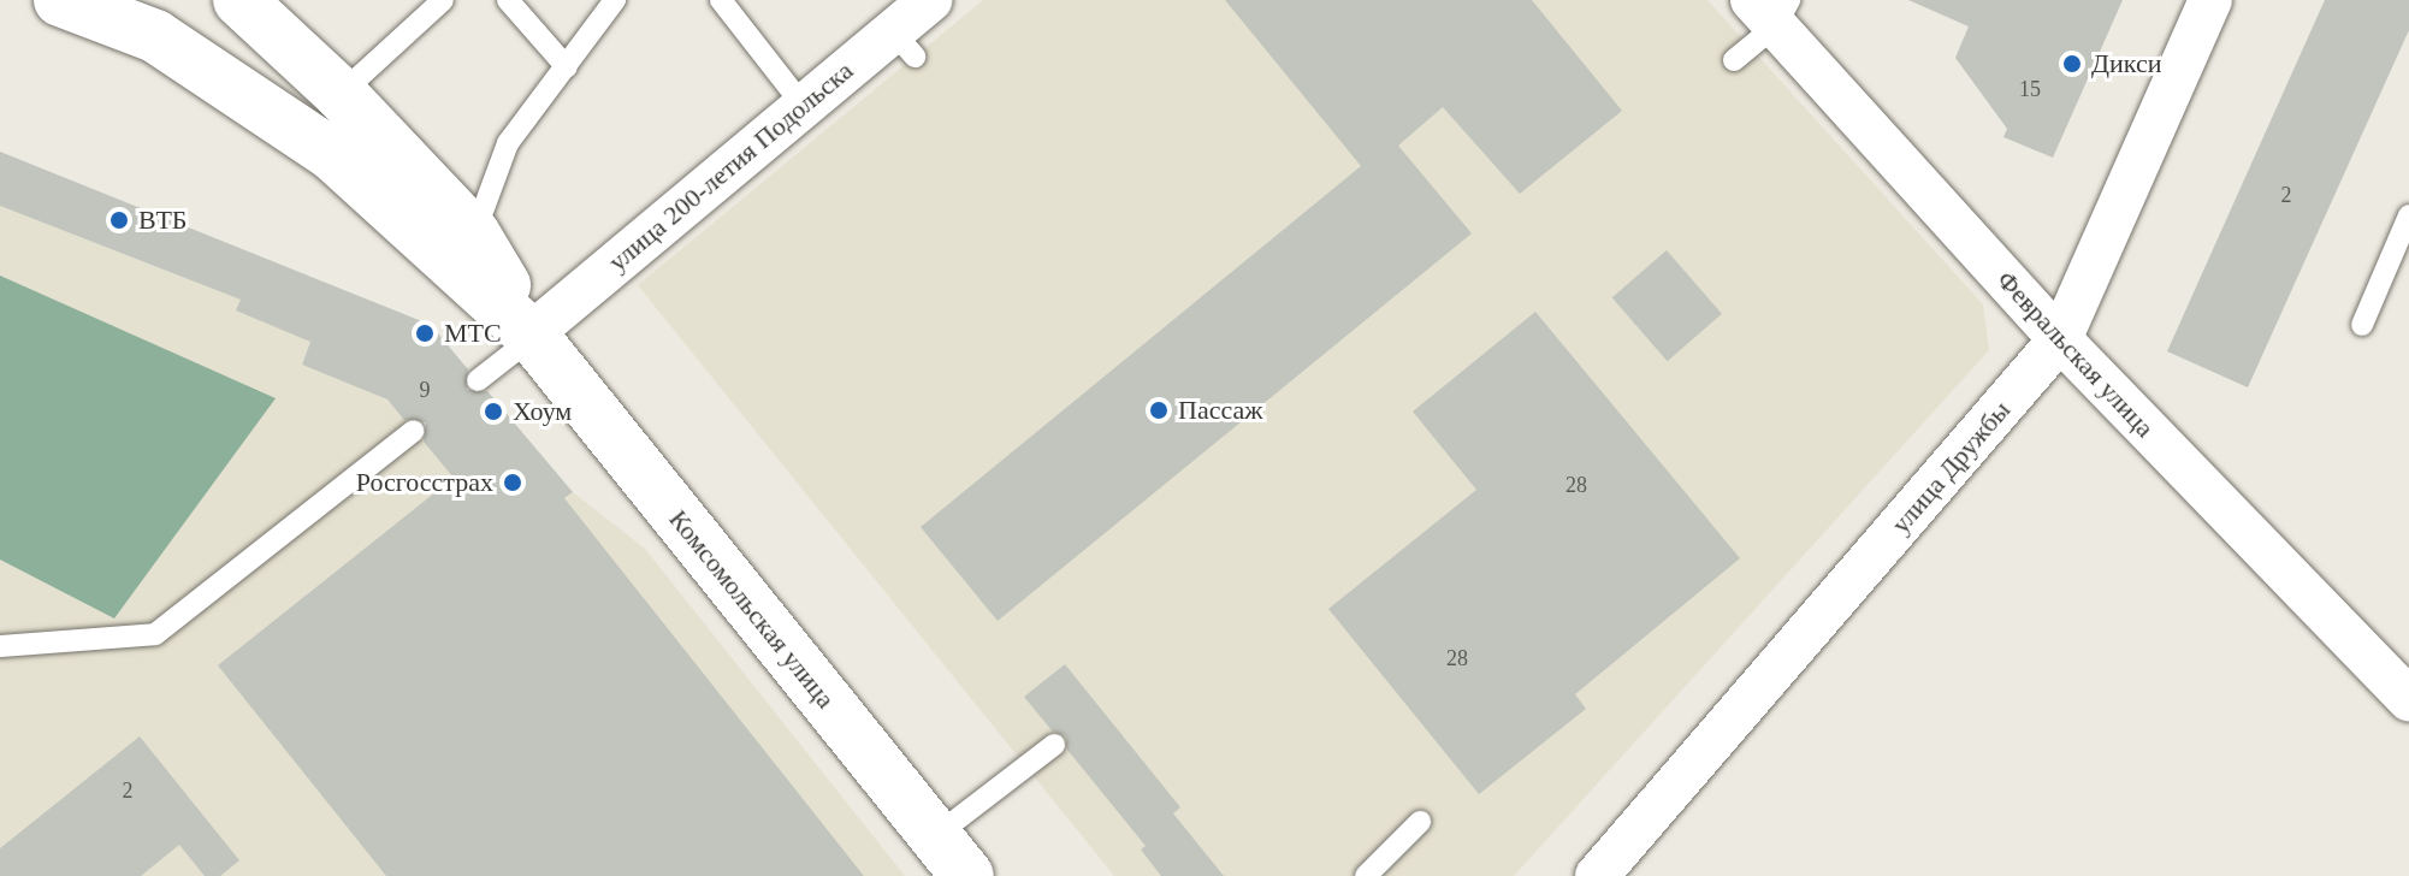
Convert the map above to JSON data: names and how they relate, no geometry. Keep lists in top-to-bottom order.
{
  "streets": {
    "main road": ["Комсомольская улица"],
    "street": ["улица 200-летия Подольска", "Февральская улица", "улица Дружбы"]
  },
  "crossings": [
    ["улица 200-летия Подольска", "Комсомольская улица"],
    ["Февральская улица", "улица Дружбы"]
  ],
  "places": [
    "Дикси",
    "ВТБ",
    "МТС",
    "Пассаж",
    "Хоум",
    "Росгосстрах"
  ],
  "house_numbers": [
    "15",
    "2",
    "9",
    "28",
    "28",
    "2"
  ]
}
